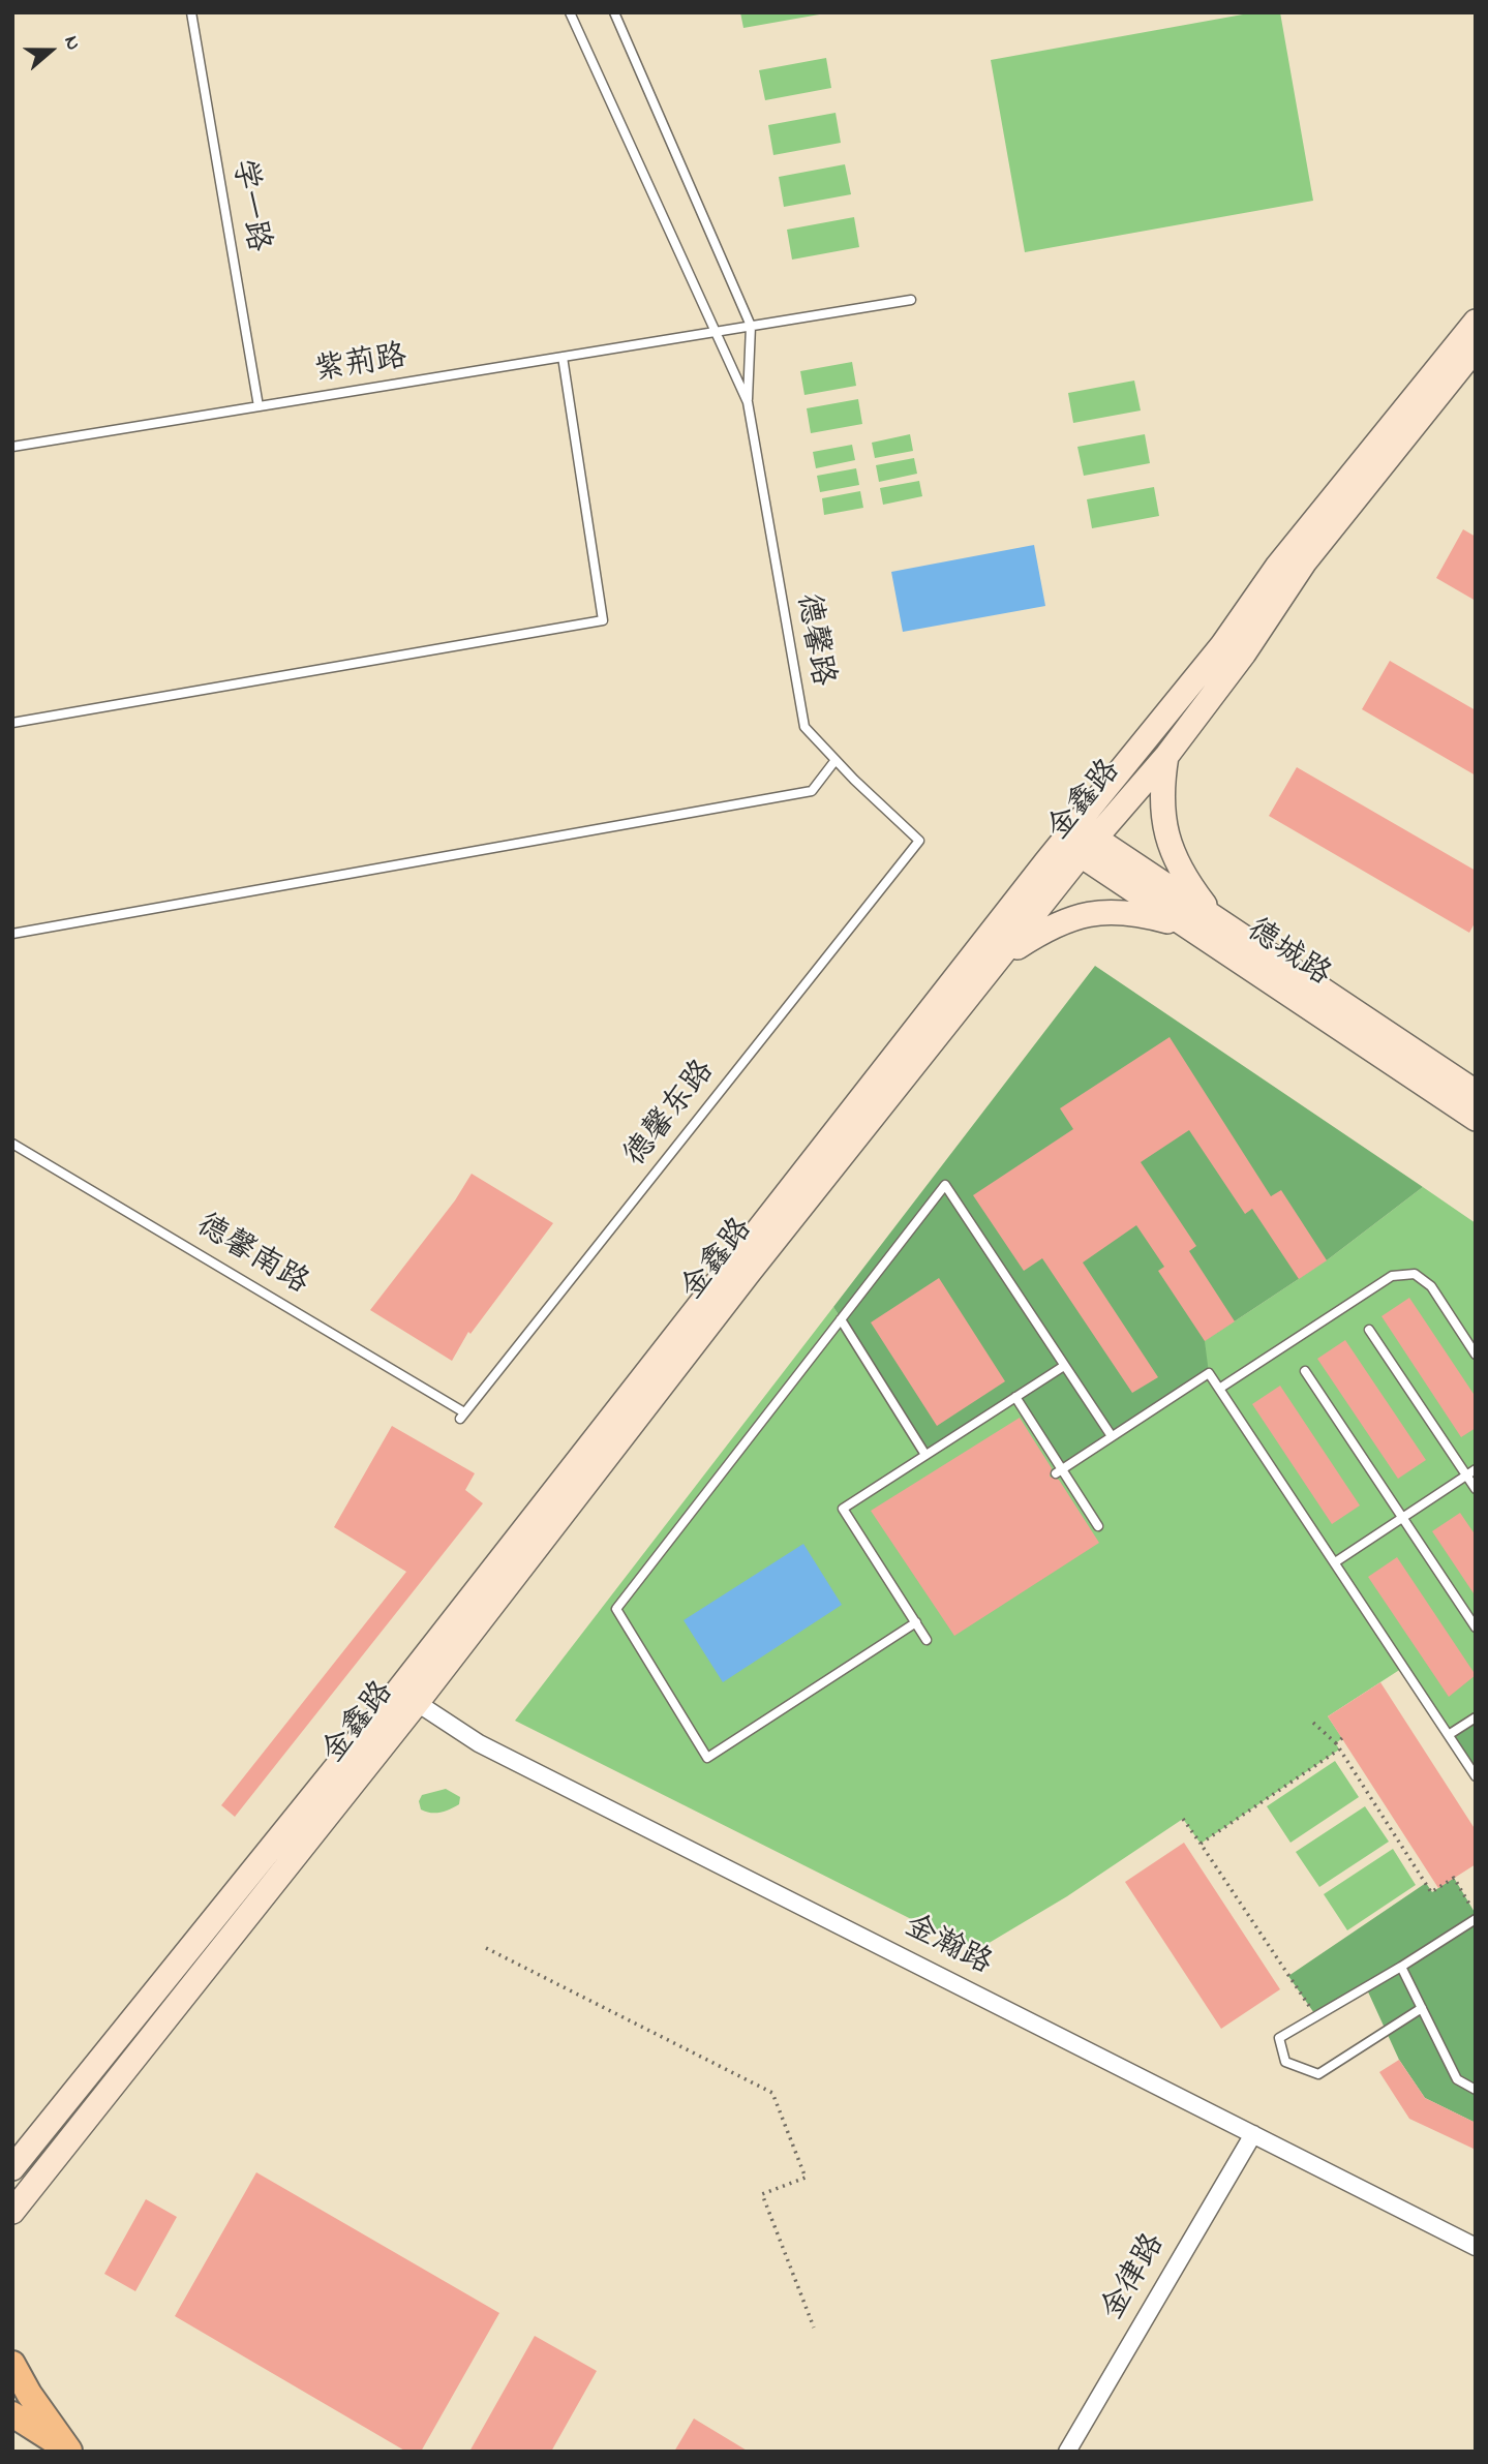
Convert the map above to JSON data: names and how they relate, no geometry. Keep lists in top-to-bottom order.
{
  "streets": {
    "street": [
      "金鑫路",
      "德城路",
      "金瀚路",
      "金律路"
    ],
    "lane": [
      "学一路",
      "紫荊路",
      "德馨路",
      "德馨东路",
      "德馨南路"
    ]
  },
  "crossings": [
    ["学一路", "紫荊路"],
    ["紫荊路", "德馨路"],
    ["德馨路", "德馨东路"],
    ["金鑫路", "德城路"],
    ["金鑫路", "金瀚路"],
    ["德馨东路", "德馨南路"],
    ["金瀚路", "金律路"]
  ],
  "north": "right"
}
